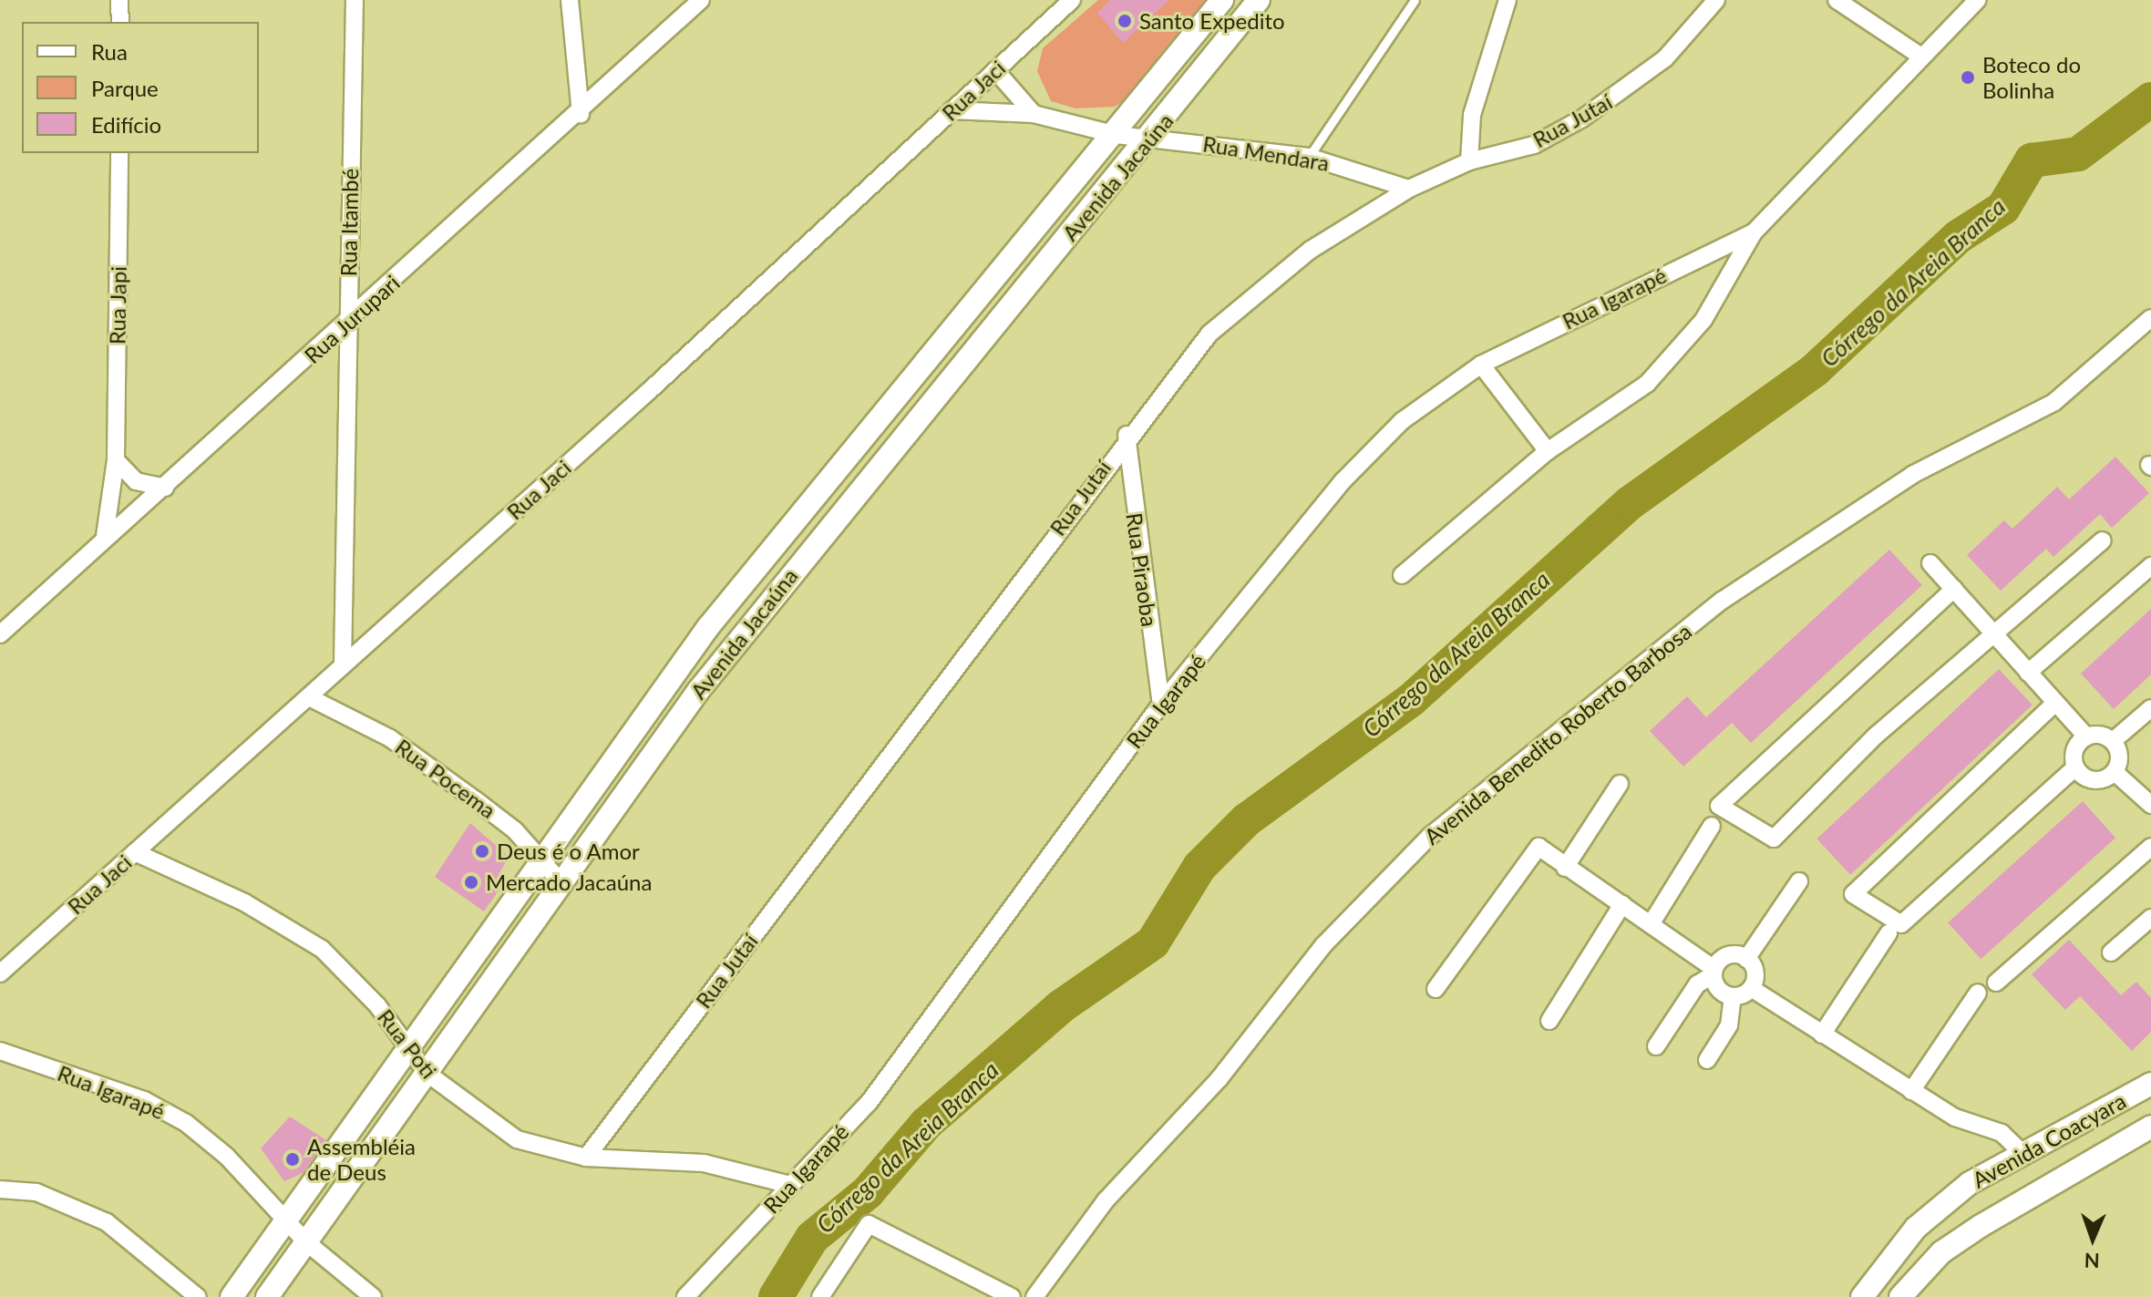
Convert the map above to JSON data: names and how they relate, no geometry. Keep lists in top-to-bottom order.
{
  "streets": {
    "street": [
      "Rua Jaci",
      "Rua Jutaí",
      "Rua Mendara",
      "Avenida Jacaúna",
      "Rua Itambé",
      "Rua Igarapé",
      "Rua Japi",
      "Rua Jurupari",
      "Rua Piraoba",
      "Avenida Benedito Roberto Barbosa",
      "Rua Pocema",
      "Rua Poti",
      "Avenida Coacyara"
    ]
  },
  "crossings": [
    ["Rua Jaci", "Rua Mendara"],
    ["Rua Jaci", "Rua Itambé"],
    ["Rua Jaci", "Rua Pocema"],
    ["Rua Jaci", "Rua Poti"],
    ["Rua Jutaí", "Rua Mendara"],
    ["Rua Jutaí", "Rua Piraoba"],
    ["Rua Jutaí", "Rua Poti"],
    ["Rua Mendara", "Avenida Jacaúna"],
    ["Avenida Jacaúna", "Rua Igarapé"],
    ["Avenida Jacaúna", "Rua Pocema"],
    ["Avenida Jacaúna", "Rua Poti"],
    ["Rua Itambé", "Rua Jurupari"],
    ["Rua Igarapé", "Rua Piraoba"],
    ["Rua Igarapé", "Rua Poti"],
    ["Rua Japi", "Rua Jurupari"]
  ],
  "water": ["Córrego da Areia Branca"],
  "places": [
    "Santo Expedito",
    "Boteco do Bolinha",
    "Deus é o Amor",
    "Mercado Jacaúna",
    "Assembléia de Deus"
  ],
  "legend": ["Rua", "Parque", "Edifício"],
  "north": "bottom"
}
